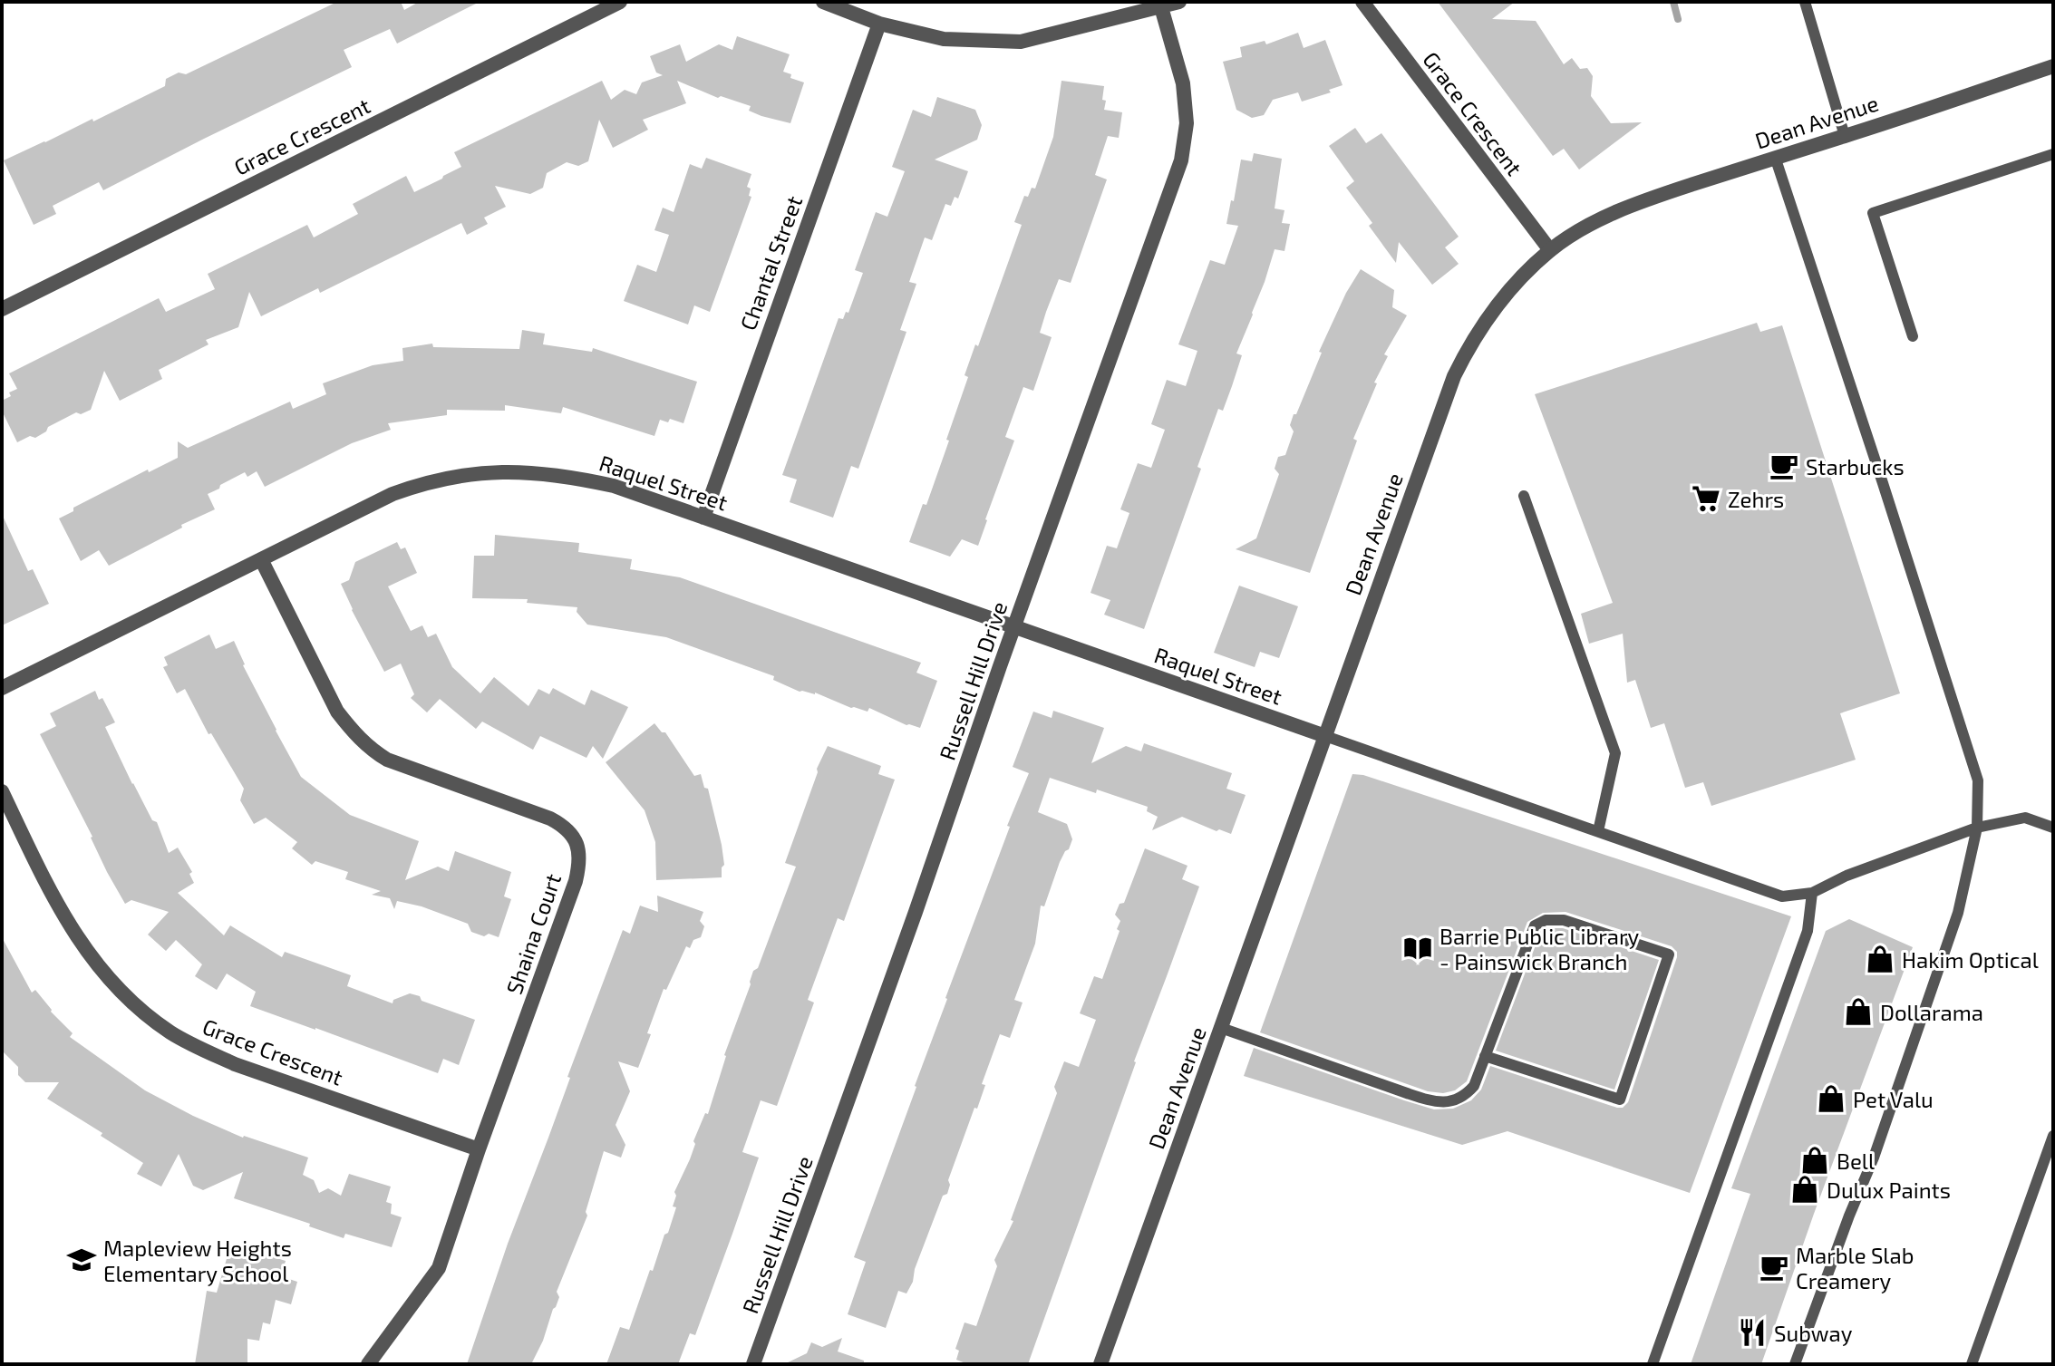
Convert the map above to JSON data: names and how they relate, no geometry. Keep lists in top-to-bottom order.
{
  "streets": {
    "street": [
      "Grace Crescent",
      "Dean Avenue",
      "Chantal Street",
      "Raquel Street",
      "Russell Hill Drive",
      "Shaina Court"
    ]
  },
  "crossings": [
    ["Grace Crescent", "Dean Avenue"],
    ["Grace Crescent", "Shaina Court"],
    ["Dean Avenue", "Raquel Street"],
    ["Chantal Street", "Raquel Street"],
    ["Raquel Street", "Russell Hill Drive"],
    ["Raquel Street", "Shaina Court"]
  ],
  "places": {
    "cafe": ["Starbucks", "Marble Slab Creamery"],
    "supermarket": ["Zehrs"],
    "library": ["Barrie Public Library - Painswick Branch"],
    "shop": [
      "Hakim Optical",
      "Dollarama",
      "Pet Valu",
      "Bell",
      "Dulux Paints"
    ],
    "school or university": ["Mapleview Heights Elementary School"],
    "restaurant": ["Subway"]
  }
}
